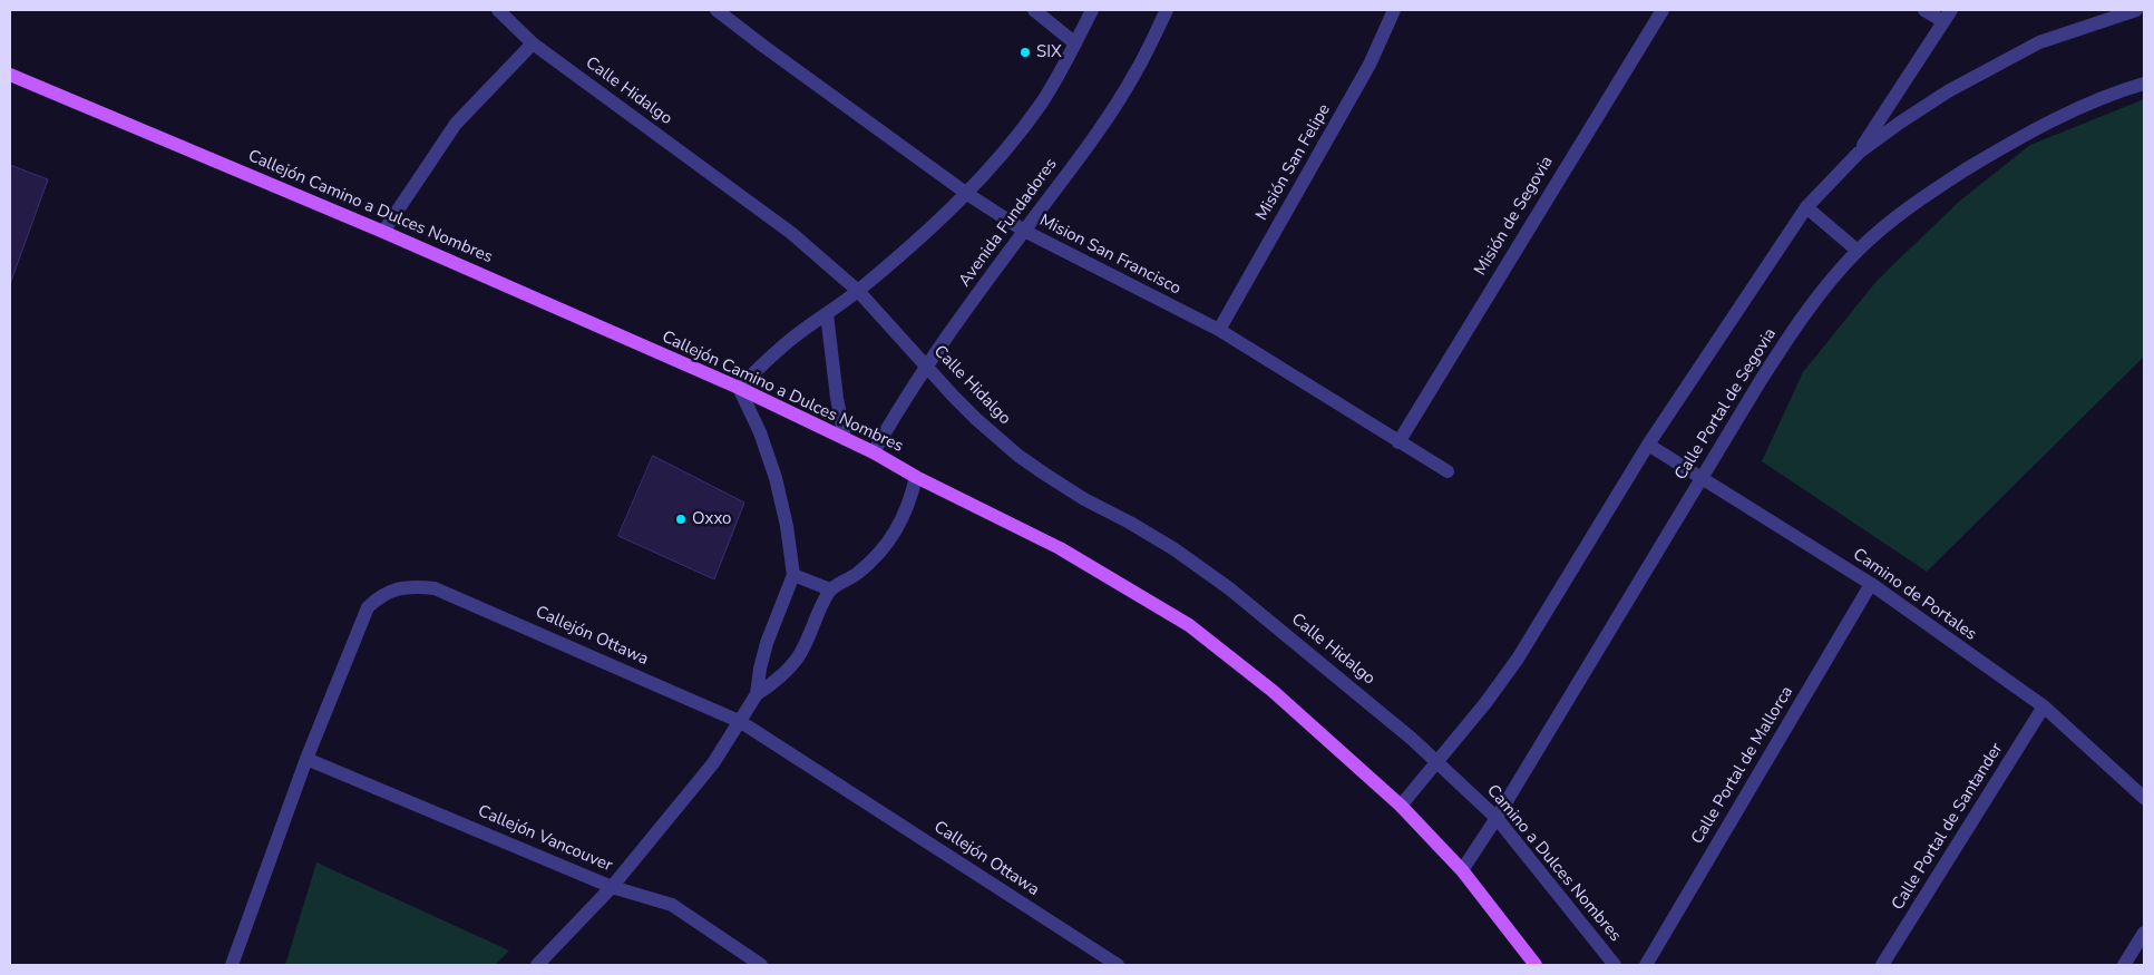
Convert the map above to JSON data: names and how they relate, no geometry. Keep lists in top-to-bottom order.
{
  "streets": {
    "main road": ["Callejón Camino a Dulces Nombres"],
    "street": [
      "Calle Hidalgo",
      "Misión San Felipe",
      "Misión de Segovia",
      "Avenida Fundadores",
      "Mision San Francisco",
      "Calle Portal de Segovia",
      "Camino de Portales",
      "Callejón Ottawa",
      "Calle Portal de Mallorca",
      "Calle Portal de Santander",
      "Callejón Vancouver",
      "Camino a Dulces Nombres"
    ]
  },
  "crossings": [
    ["Calle Hidalgo", "Avenida Fundadores"],
    ["Calle Hidalgo", "Camino a Dulces Nombres"],
    ["Misión San Felipe", "Mision San Francisco"],
    ["Callejón Camino a Dulces Nombres", "Avenida Fundadores"],
    ["Callejón Camino a Dulces Nombres", "Calle Portal de Segovia"],
    ["Misión de Segovia", "Mision San Francisco"],
    ["Avenida Fundadores", "Mision San Francisco"],
    ["Calle Portal de Segovia", "Camino de Portales"],
    ["Calle Portal de Segovia", "Camino a Dulces Nombres"],
    ["Camino de Portales", "Calle Portal de Mallorca"],
    ["Camino de Portales", "Calle Portal de Santander"],
    ["Callejón Ottawa", "Callejón Vancouver"]
  ],
  "places": ["SIX", "Oxxo"]
}
